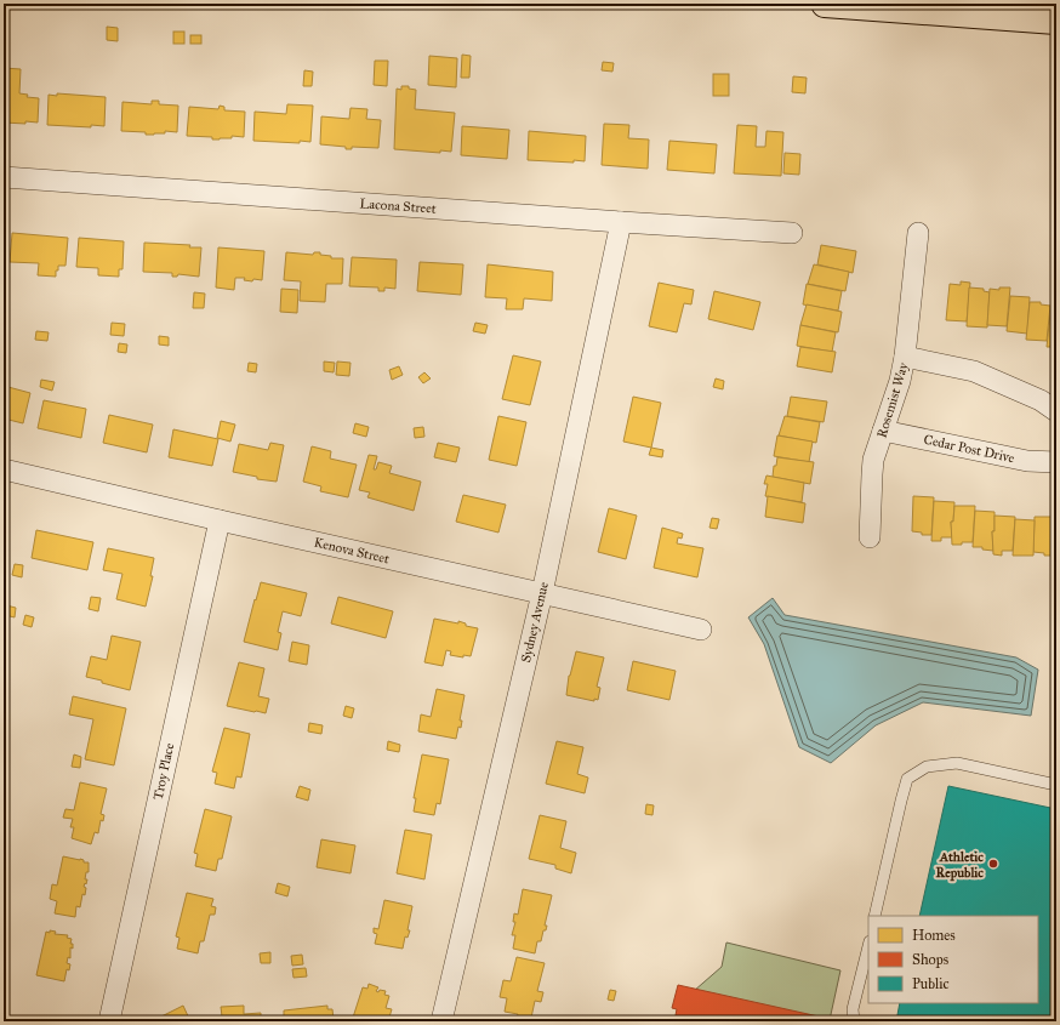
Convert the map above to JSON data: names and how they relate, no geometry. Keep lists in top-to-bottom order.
{
  "streets": {
    "street": [
      "Lacona Street",
      "Rosemist Way",
      "Cedar Post Drive",
      "Kenova Street",
      "Sydney Avenue",
      "Troy Place"
    ]
  },
  "crossings": [
    ["Lacona Street", "Sydney Avenue"],
    ["Rosemist Way", "Cedar Post Drive"],
    ["Kenova Street", "Sydney Avenue"],
    ["Kenova Street", "Troy Place"]
  ],
  "places": ["Athletic Republic"],
  "legend": ["Homes", "Shops", "Public"]
}
